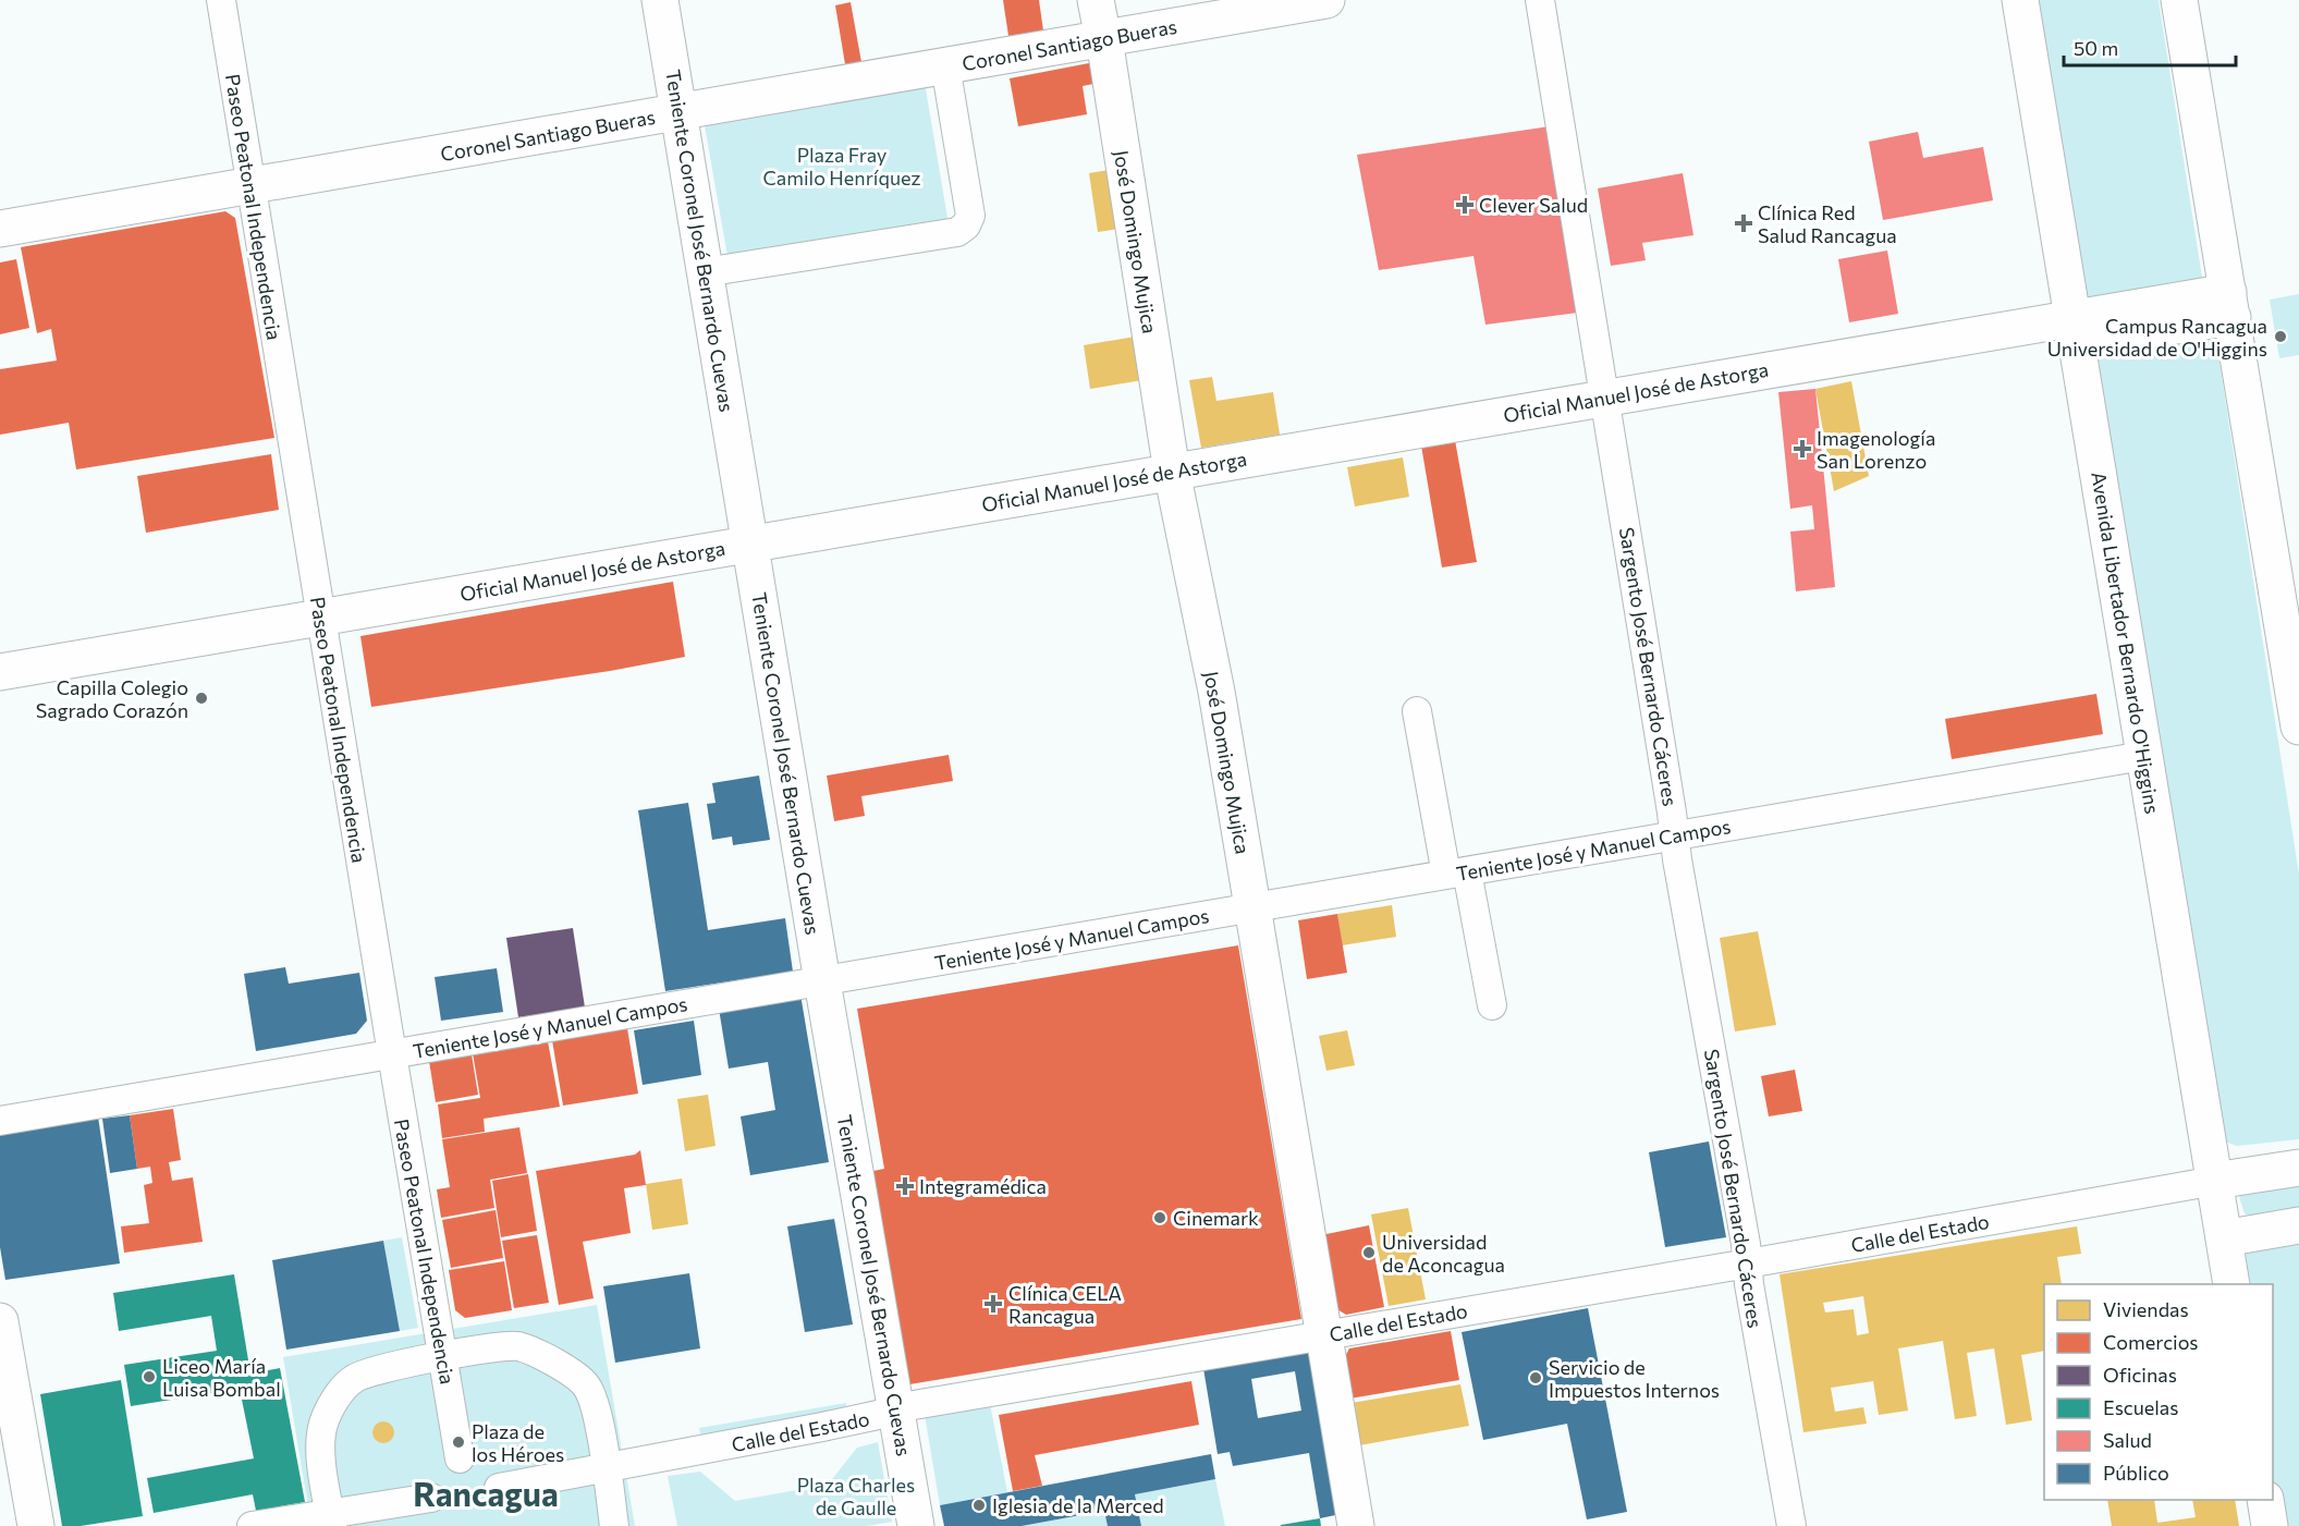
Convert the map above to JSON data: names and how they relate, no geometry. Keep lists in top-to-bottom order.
{
  "streets": {
    "street": [
      "Coronel Santiago Bueras",
      "Paseo Peatonal Independencia",
      "Teniente Coronel José Bernardo Cuevas",
      "José Domingo Mujica",
      "Oficial Manuel José de Astorga",
      "Avenida Libertador Bernardo O'Higgins",
      "Sargento José Bernardo Cáceres",
      "Teniente José y Manuel Campos",
      "Calle del Estado"
    ]
  },
  "crossings": [
    ["Coronel Santiago Bueras", "Paseo Peatonal Independencia"],
    ["Coronel Santiago Bueras", "Teniente Coronel José Bernardo Cuevas"],
    ["Coronel Santiago Bueras", "José Domingo Mujica"],
    ["Paseo Peatonal Independencia", "Oficial Manuel José de Astorga"],
    ["Paseo Peatonal Independencia", "Teniente José y Manuel Campos"],
    ["Teniente Coronel José Bernardo Cuevas", "Oficial Manuel José de Astorga"],
    ["Teniente Coronel José Bernardo Cuevas", "Teniente José y Manuel Campos"],
    ["Teniente Coronel José Bernardo Cuevas", "Calle del Estado"],
    ["José Domingo Mujica", "Oficial Manuel José de Astorga"],
    ["José Domingo Mujica", "Teniente José y Manuel Campos"],
    ["José Domingo Mujica", "Calle del Estado"],
    ["Oficial Manuel José de Astorga", "Avenida Libertador Bernardo O'Higgins"],
    ["Oficial Manuel José de Astorga", "Sargento José Bernardo Cáceres"],
    ["Avenida Libertador Bernardo O'Higgins", "Teniente José y Manuel Campos"],
    ["Avenida Libertador Bernardo O'Higgins", "Calle del Estado"],
    ["Sargento José Bernardo Cáceres", "Teniente José y Manuel Campos"],
    ["Sargento José Bernardo Cáceres", "Calle del Estado"]
  ],
  "districts": ["Rancagua"],
  "parks": ["Plaza Fray Camilo Henríquez", "Plaza Charles de Gaulle"],
  "places": {
    "health": [
      "Clever Salud",
      "Clínica Red Salud Rancagua",
      "Imagenología San Lorenzo",
      "Integramédica",
      "Clínica CELA Rancagua"
    ],
    "other": [
      "Campus Rancagua Universidad de O'Higgins",
      "Capilla Colegio Sagrado Corazón",
      "Cinemark",
      "Universidad de Aconcagua",
      "Liceo María Luisa Bombal",
      "Servicio de Impuestos Internos",
      "Plaza de los Héroes",
      "Iglesia de la Merced"
    ]
  },
  "legend": [
    "Viviendas",
    "Comercios",
    "Oficinas",
    "Escuelas",
    "Salud",
    "Público"
  ],
  "scale_bar": "50 m"
}
